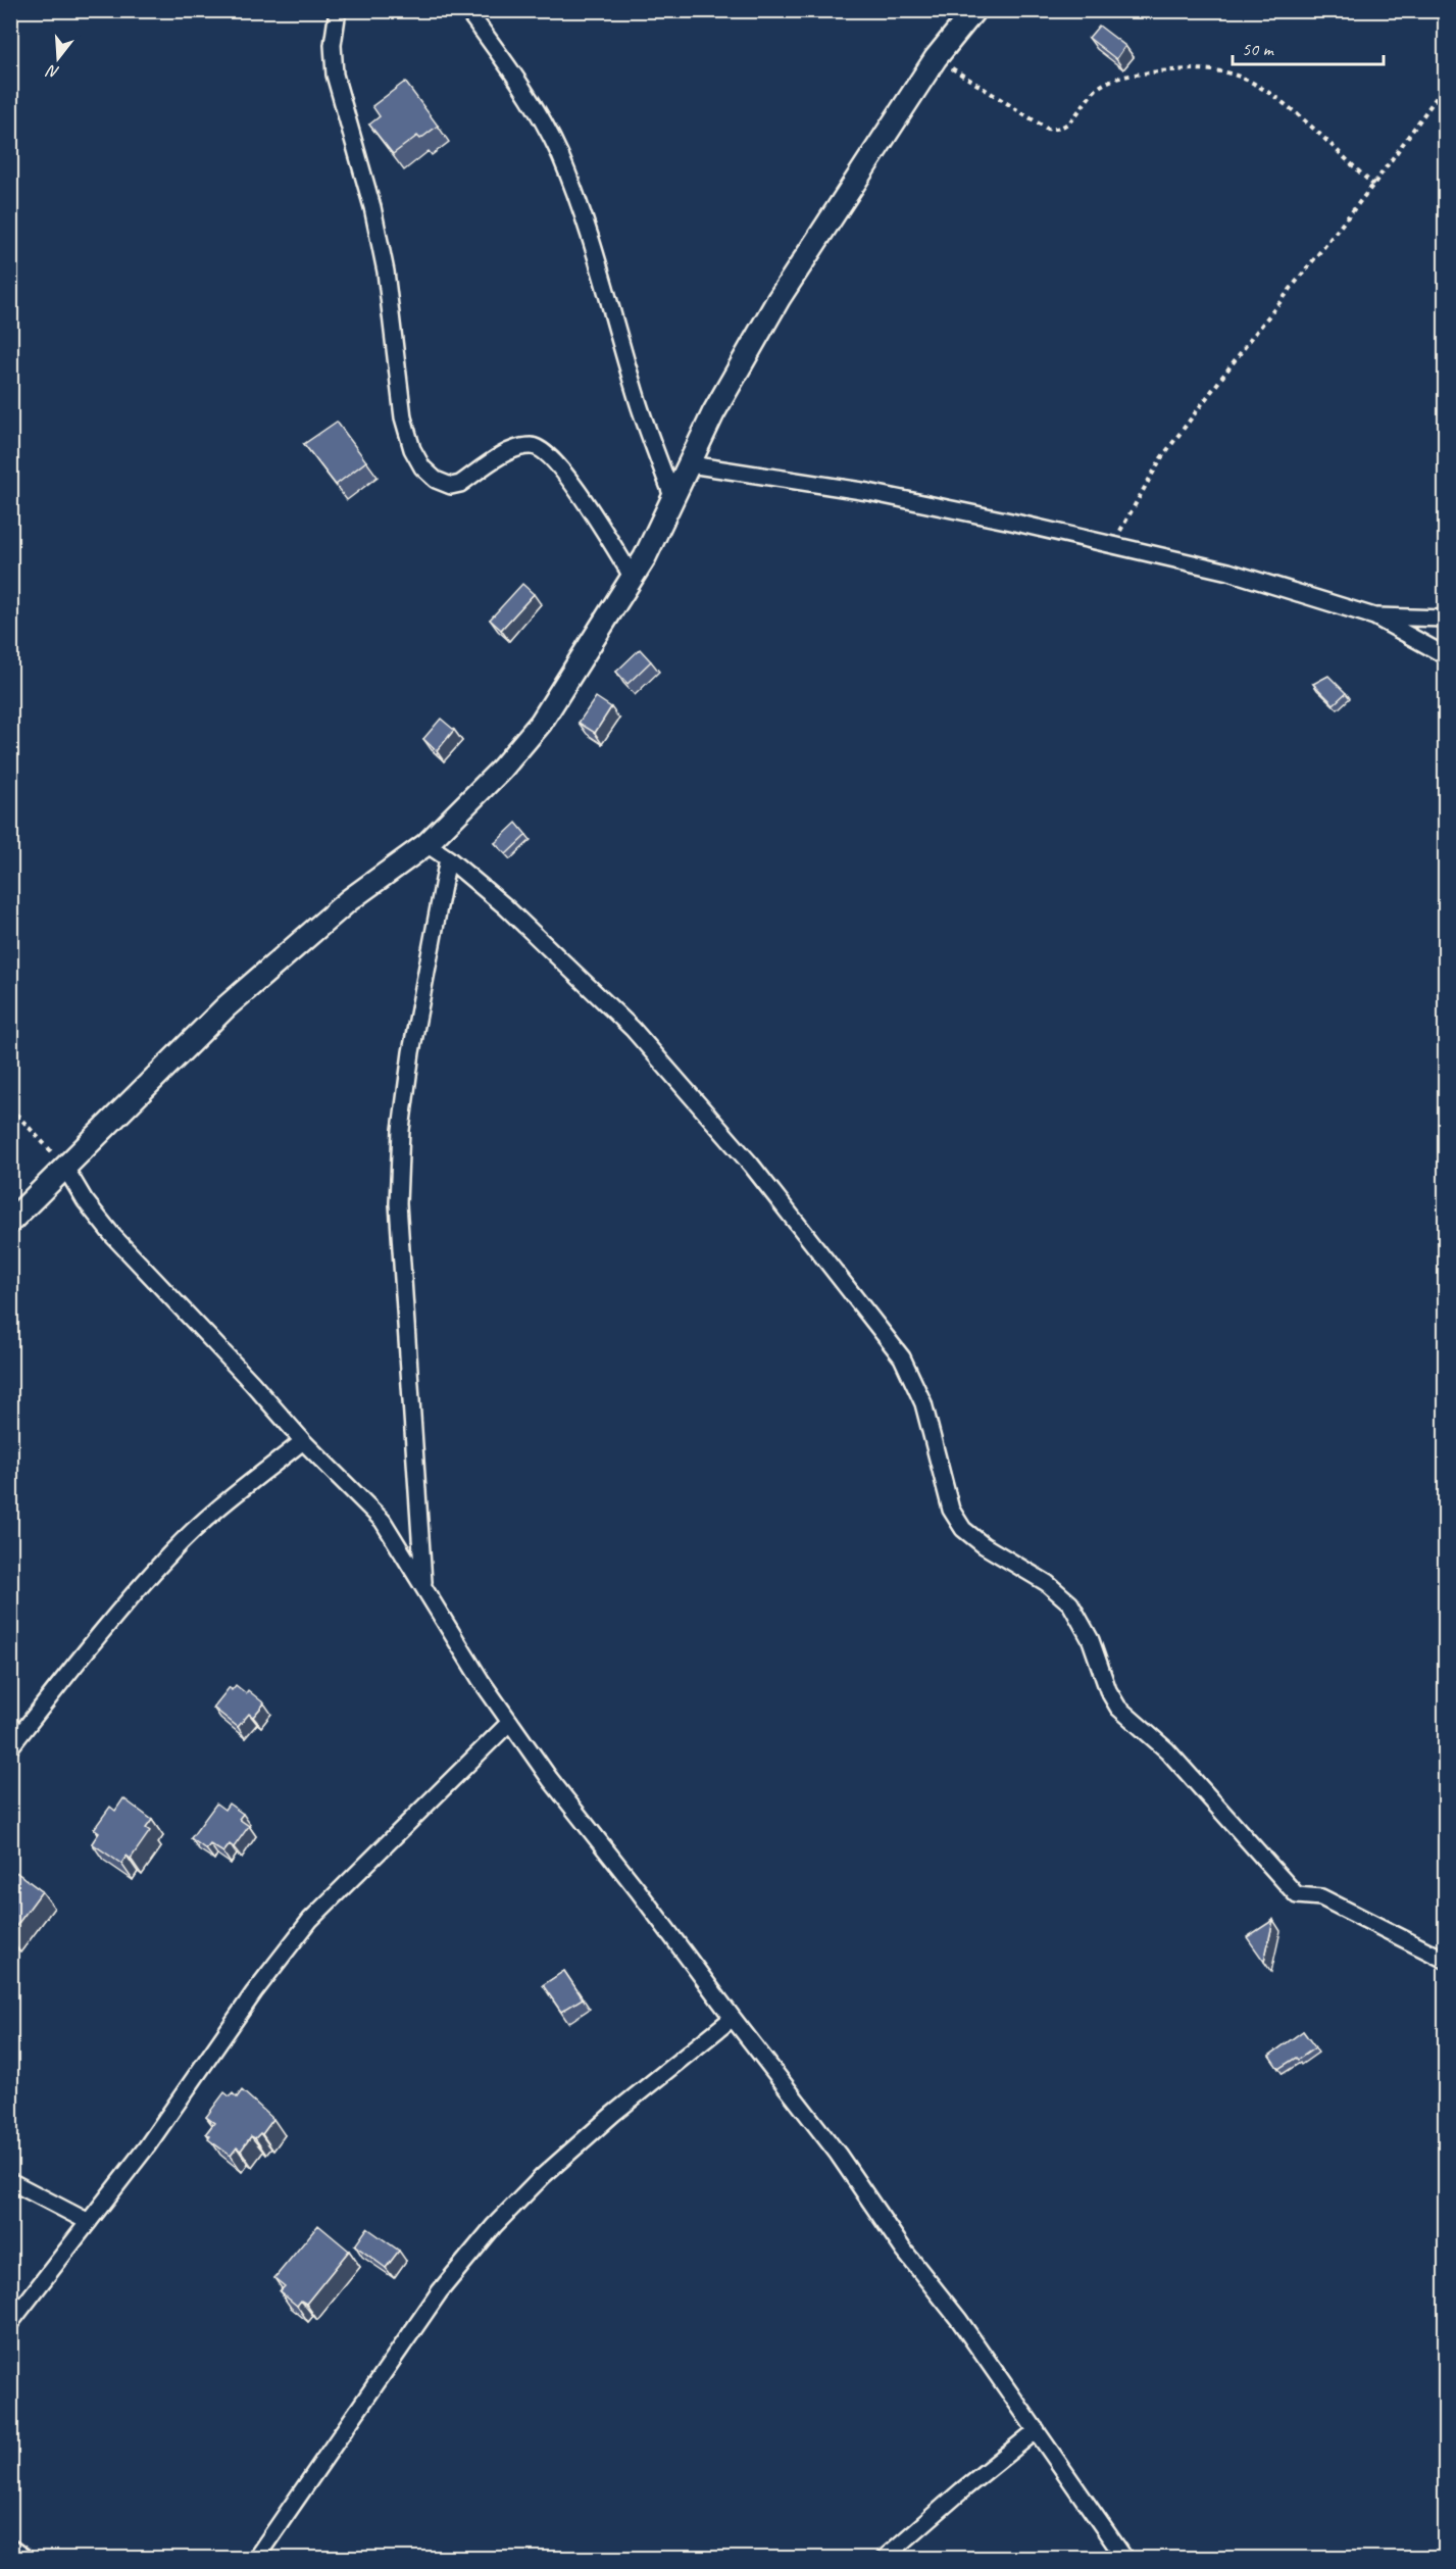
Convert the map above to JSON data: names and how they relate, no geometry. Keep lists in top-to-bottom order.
{
  "scale_bar": "50 m",
  "north": "bottom"
}
